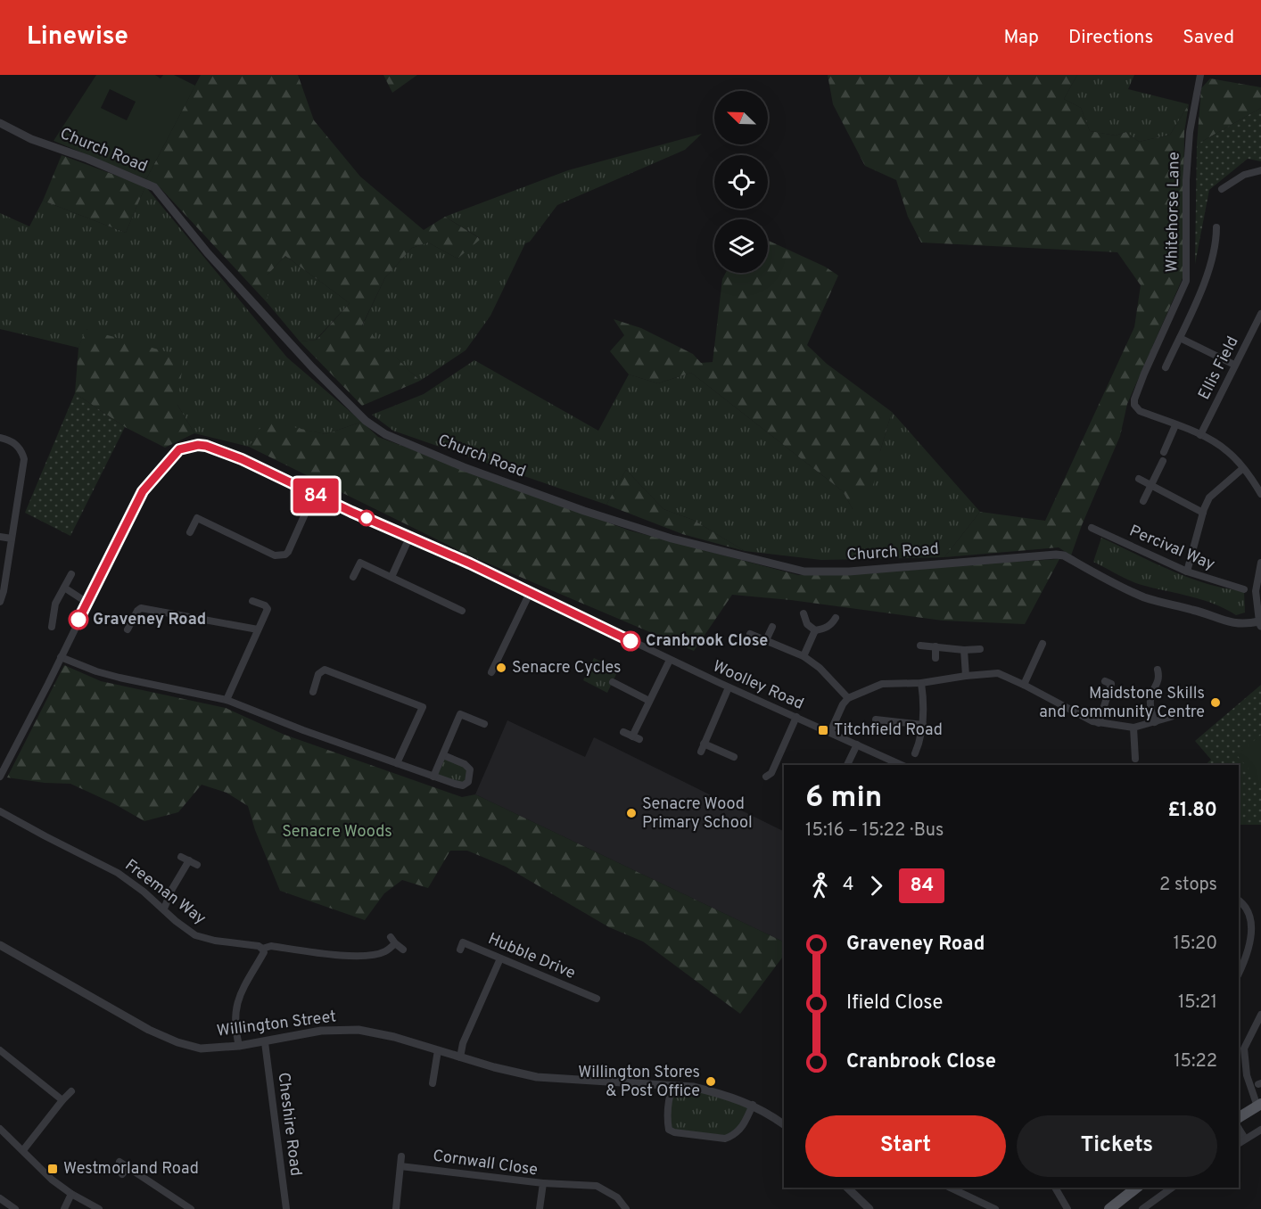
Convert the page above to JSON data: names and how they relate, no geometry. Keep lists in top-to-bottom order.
{
  "streets": {
    "street": [
      "Church Road",
      "Whitehorse Lane",
      "Ellis Field",
      "Percival Way",
      "Woolley Road",
      "Freeman Way",
      "Hubble Drive",
      "Willington Street",
      "Cheshire Road",
      "Cornwall Close"
    ]
  },
  "crossings": [
    ["Willington Street", "Cheshire Road"]
  ],
  "parks": ["Senacre Woods"],
  "places": {
    "other": [
      "Graveney Road",
      "Cranbrook Close",
      "Senacre Cycles",
      "Maidstone Skills and Community Centre",
      "Senacre Wood Primary School",
      "Willington Stores & Post Office"
    ],
    "transit": ["Titchfield Road", "Westmorland Road"]
  },
  "lines": ["bus line 84"],
  "north": "top left",
  "page": {
    "header": "Linewise",
    "nav": ["Map", "Directions", "Saved"],
    "on_map": "84",
    "heading": ["6 min", "15:16 – 15:22 · Bus", "£1.80"],
    "legs": ["4", "84", "2 stops"],
    "list": [
      {
        "name": "Graveney Road",
        "value": "15:20"
      },
      {
        "name": "Ifield Close",
        "value": "15:21"
      },
      {
        "name": "Cranbrook Close",
        "value": "15:22"
      }
    ],
    "buttons": ["Start", "Tickets"]
  }
}
